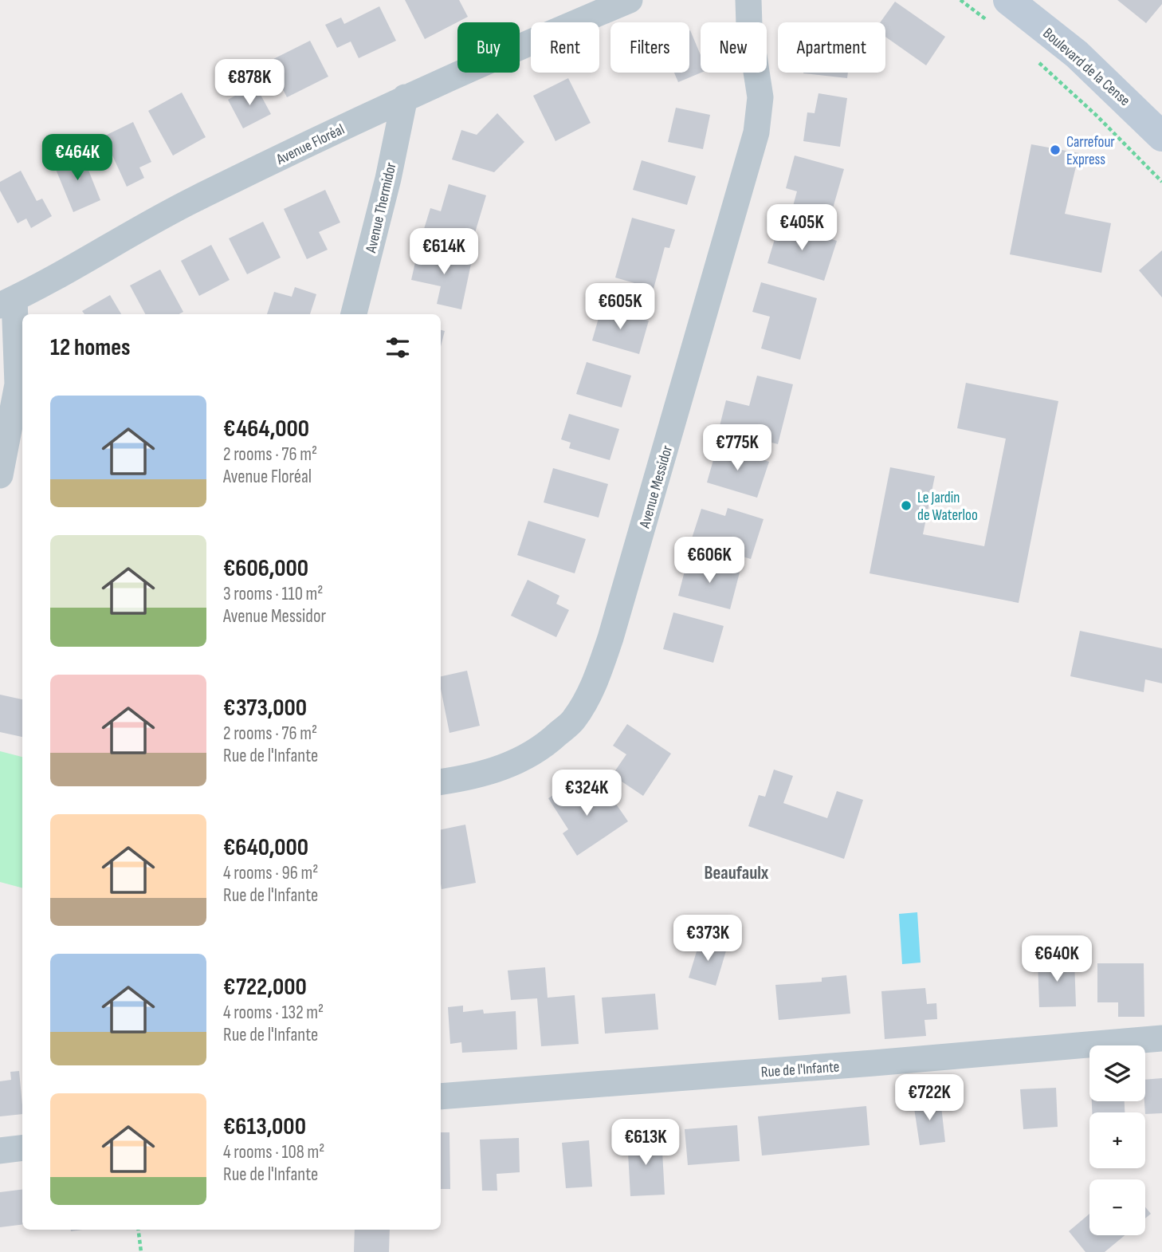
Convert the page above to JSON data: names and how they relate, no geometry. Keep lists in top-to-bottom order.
{
  "streets": {
    "main road": ["Boulevard de la Cense"],
    "street": [
      "Avenue Floréal",
      "Avenue Thermidor",
      "Avenue Messidor",
      "Rue de l'Infante"
    ]
  },
  "crossings": [
    ["Avenue Floréal", "Avenue Thermidor"]
  ],
  "districts": ["Beaufaulx"],
  "places": ["Carrefour Express", "Le Jardin de Waterloo"],
  "page": {
    "chip": [
      "Buy",
      "Rent",
      "Filters",
      "New",
      "Apartment"
    ],
    "price": [
      "€878K",
      "€464K",
      "€405K",
      "€614K",
      "€605K",
      "€775K",
      "€606K",
      "€324K",
      "€373K",
      "€640K",
      "€722K",
      "€613K"
    ],
    "heading": "12 homes",
    "list": [
      {
        "name": "€464,000",
        "note": "2 rooms · 76 m² · Avenue Floréal"
      },
      {
        "name": "€606,000",
        "note": "3 rooms · 110 m² · Avenue Messidor"
      },
      {
        "name": "€373,000",
        "note": "2 rooms · 76 m² · Rue de l'Infante"
      },
      {
        "name": "€640,000",
        "note": "4 rooms · 96 m² · Rue de l'Infante"
      },
      {
        "name": "€722,000",
        "note": "4 rooms · 132 m² · Rue de l'Infante"
      },
      {
        "name": "€613,000",
        "note": "4 rooms · 108 m² · Rue de l'Infante"
      }
    ],
    "map_buttons": ["+", "−"]
  }
}
